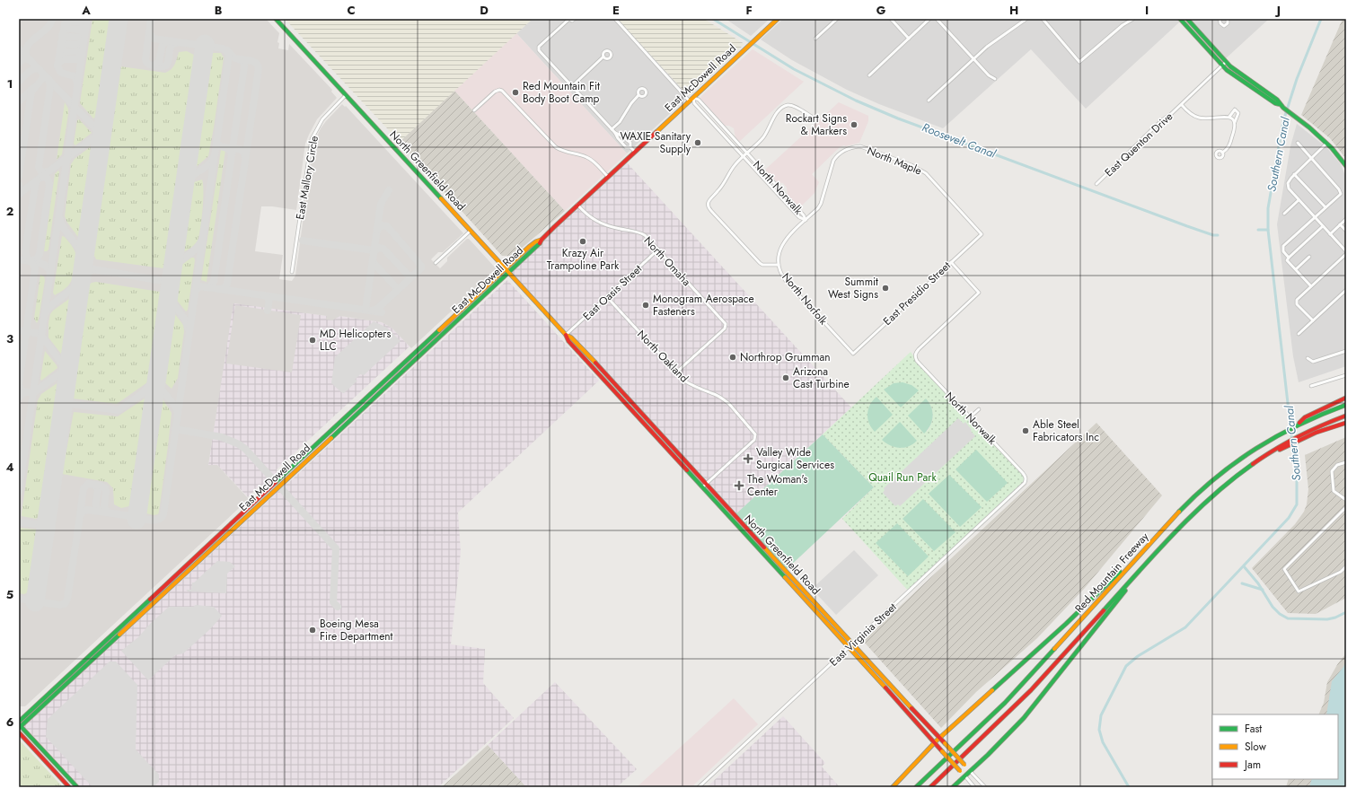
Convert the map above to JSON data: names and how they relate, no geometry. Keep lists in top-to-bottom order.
{
  "streets": {
    "main road": ["East McDowell Road", "North Greenfield Road", "Red Mountain Freeway"],
    "street": [
      "East Quenton Drive",
      "North Maple",
      "East Mallory Circle",
      "North Norwalk",
      "North Omaha",
      "East Oasis Street",
      "East Presidio Street",
      "North Norfolk",
      "North Oakland",
      "East Virginia Street"
    ]
  },
  "crossings": [
    ["East McDowell Road", "North Greenfield Road"],
    ["East McDowell Road", "North Norwalk"],
    ["East McDowell Road", "North Omaha"],
    ["North Maple", "North Norwalk"],
    ["North Maple", "East Presidio Street"],
    ["North Greenfield Road", "East Mallory Circle"],
    ["North Greenfield Road", "East Oasis Street"],
    ["North Greenfield Road", "North Oakland"],
    ["North Greenfield Road", "East Virginia Street"],
    ["North Norwalk", "East Presidio Street"],
    ["North Norwalk", "North Norfolk"],
    ["North Norwalk", "East Virginia Street"],
    ["North Omaha", "East Oasis Street"],
    ["North Omaha", "North Oakland"],
    ["East Oasis Street", "North Oakland"],
    ["East Presidio Street", "North Norfolk"]
  ],
  "water": ["Roosevelt Canal", "Southern Canal"],
  "parks": ["Quail Run Park"],
  "places": {
    "other": [
      "Red Mountain Fit Body Boot Camp",
      "Rockart Signs & Markers",
      "WAXIE Sanitary Supply",
      "Krazy Air Trampoline Park",
      "Summit West Signs",
      "Monogram Aerospace Fasteners",
      "MD Helicopters LLC",
      "Northrop Grumman",
      "Arizona Cast Turbine",
      "Able Steel Fabricators Inc",
      "Boeing Mesa Fire Department"
    ],
    "health": ["Valley Wide Surgical Services", "The Woman's Center"]
  },
  "legend": ["Fast", "Slow", "Jam"],
  "grid": {
    "columns": [
      "A",
      "B",
      "C",
      "D",
      "E",
      "F",
      "G",
      "H",
      "I",
      "J"
    ],
    "rows": [
      "1",
      "2",
      "3",
      "4",
      "5",
      "6"
    ]
  }
}
